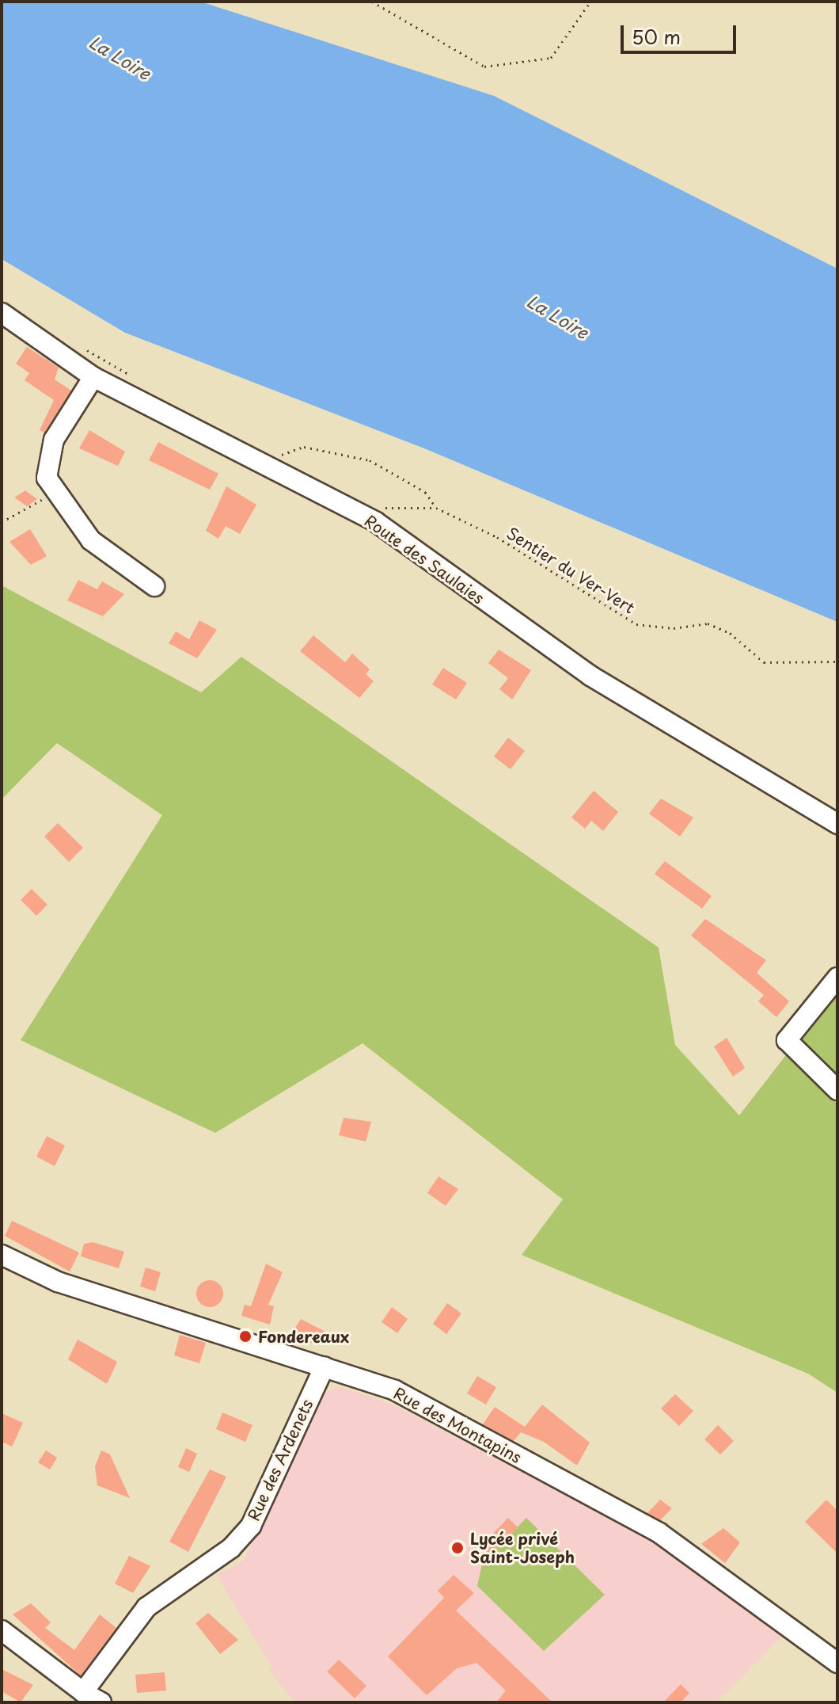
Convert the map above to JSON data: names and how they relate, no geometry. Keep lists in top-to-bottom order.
{
  "streets": {
    "street": ["Route des Saulaies", "Rue des Montapins", "Rue des Ardenets"],
    "path": ["Sentier du Ver-Vert"]
  },
  "crossings": [
    ["Rue des Montapins", "Rue des Ardenets"]
  ],
  "water": ["La Loire"],
  "places": ["Fondereaux", "Lycée privé Saint-Joseph"],
  "scale_bar": "50 m"
}
